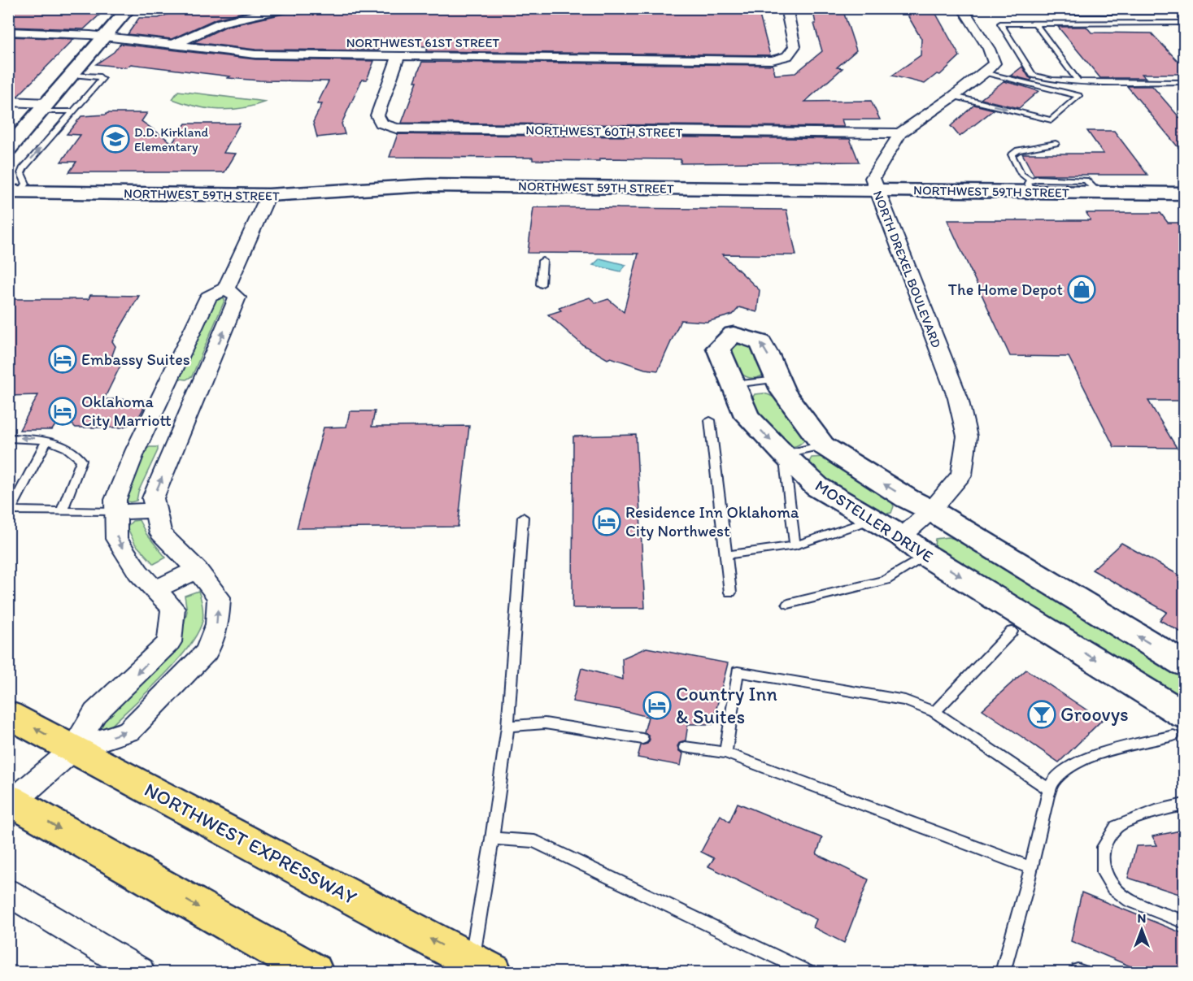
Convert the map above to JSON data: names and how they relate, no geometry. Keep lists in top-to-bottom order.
{
  "streets": {
    "highway": ["NORTHWEST EXPRESSWAY"],
    "street": [
      "NORTHWEST 61ST STREET",
      "NORTHWEST 60TH STREET",
      "NORTHWEST 59TH STREET",
      "NORTH DREXEL BOULEVARD",
      "MOSTELLER DRIVE"
    ]
  },
  "crossings": [
    ["NORTHWEST 61ST STREET", "NORTHWEST 60TH STREET"],
    ["NORTHWEST 60TH STREET", "NORTH DREXEL BOULEVARD"],
    ["NORTHWEST 59TH STREET", "NORTH DREXEL BOULEVARD"],
    ["NORTH DREXEL BOULEVARD", "MOSTELLER DRIVE"]
  ],
  "places": {
    "school or university": ["D.D. Kirkland Elementary"],
    "shop": ["The Home Depot"],
    "hotel": [
      "Embassy Suites",
      "Oklahoma City Marriott",
      "Residence Inn Oklahoma City Northwest",
      "Country Inn & Suites"
    ],
    "bar": ["Groovys"]
  },
  "north": "top"
}
